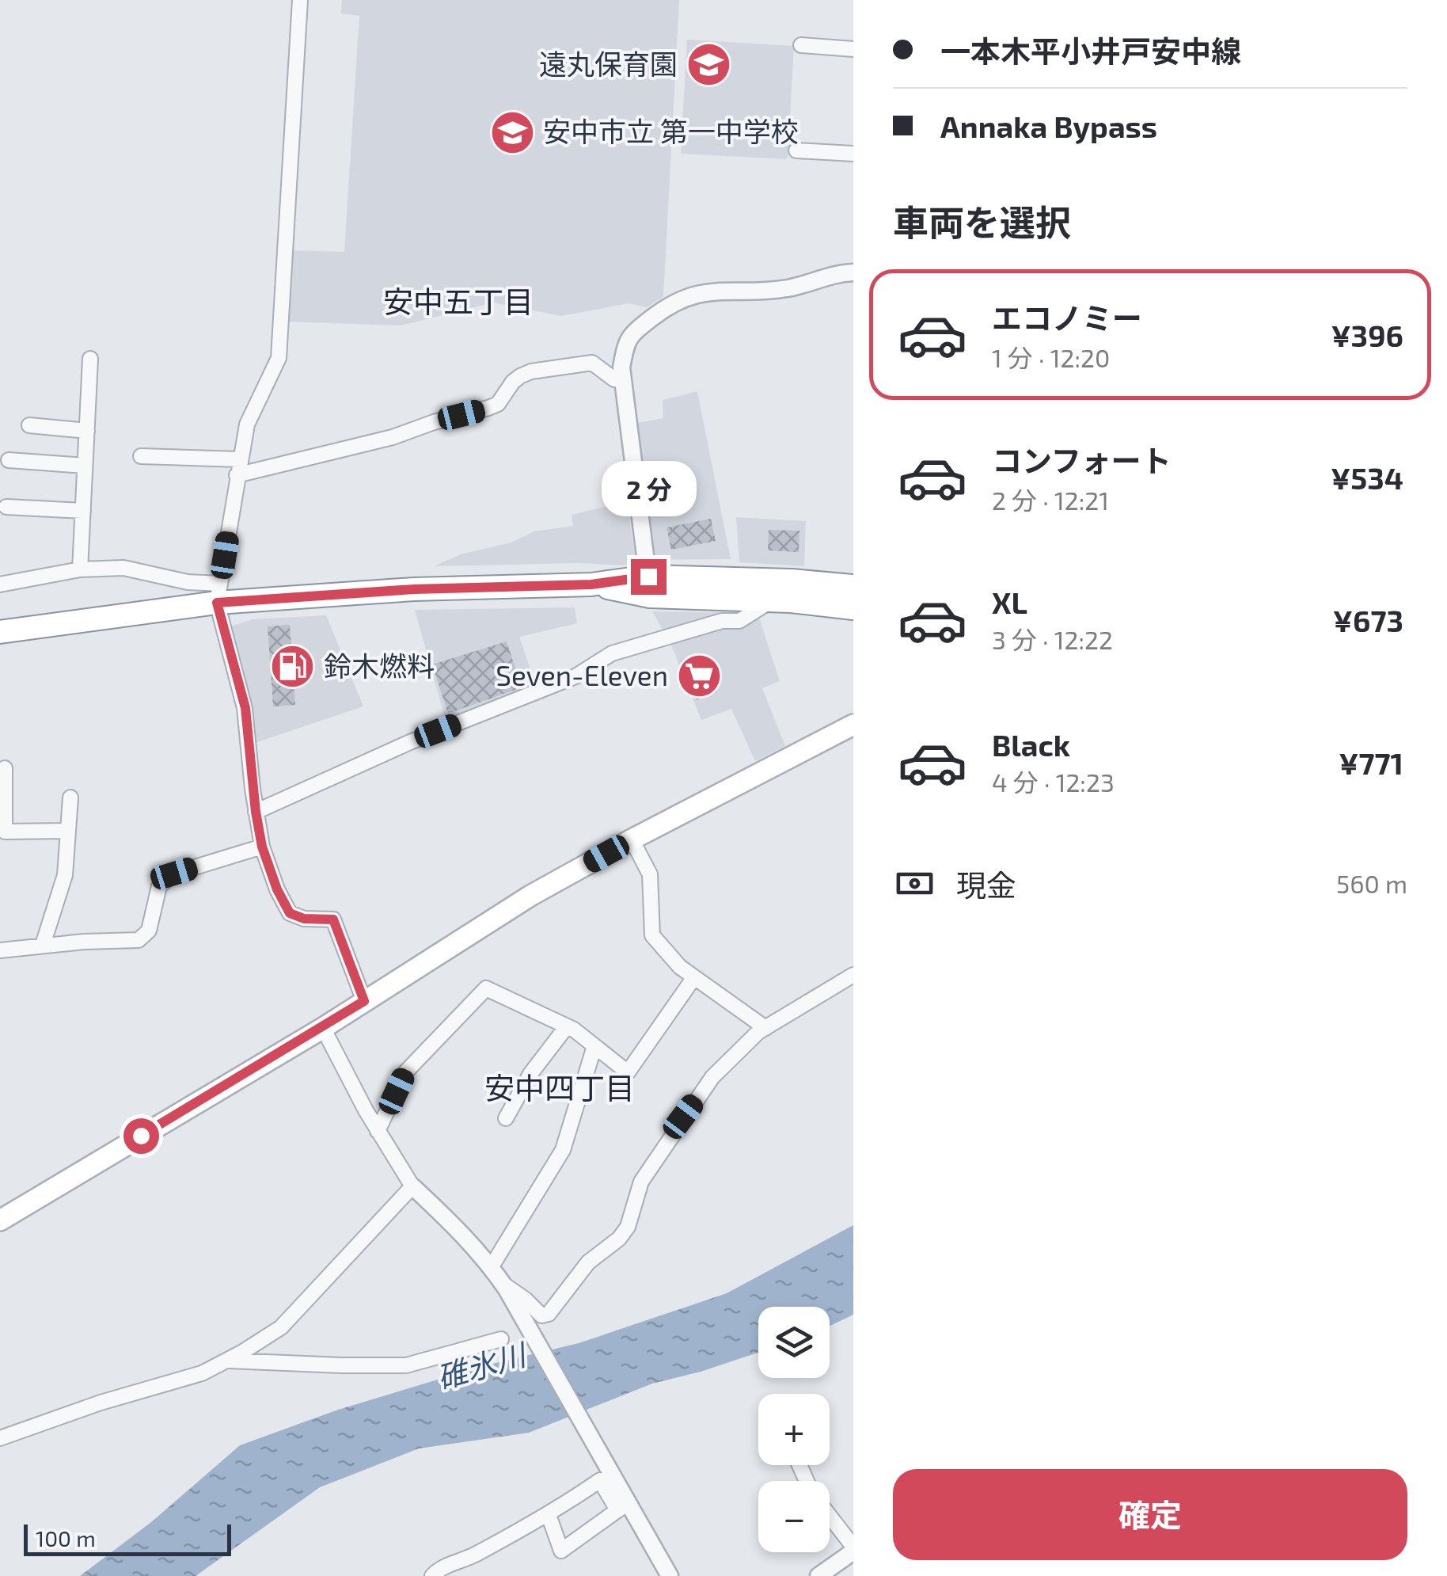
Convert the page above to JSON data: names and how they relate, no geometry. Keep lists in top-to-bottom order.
{
  "districts": ["安中五丁目", "安中四丁目"],
  "water": ["碓氷川"],
  "places": {
    "school or university": ["遠丸保育園", "安中市立 第一中学校"],
    "fuel station": ["鈴木燃料"],
    "supermarket": ["Seven-Eleven"]
  },
  "scale_bar": "100 m",
  "page": {
    "banner": ["一本木平小井戸安中線", "Annaka Bypass"],
    "heading": "車両を選択",
    "list": [
      {
        "name": "エコノミー",
        "note": "1 分 · 12:20",
        "value": "¥396"
      },
      {
        "name": "コンフォート",
        "note": "2 分 · 12:21",
        "value": "¥534"
      },
      {
        "name": "XL",
        "note": "3 分 · 12:22",
        "value": "¥673"
      },
      {
        "name": "Black",
        "note": "4 分 · 12:23",
        "value": "¥771"
      }
    ],
    "bubble": "2 分",
    "pay": ["現金", "560 m"],
    "map_buttons": ["+", "−"],
    "buttons": "確定",
    "scale": "100 m"
  }
}
